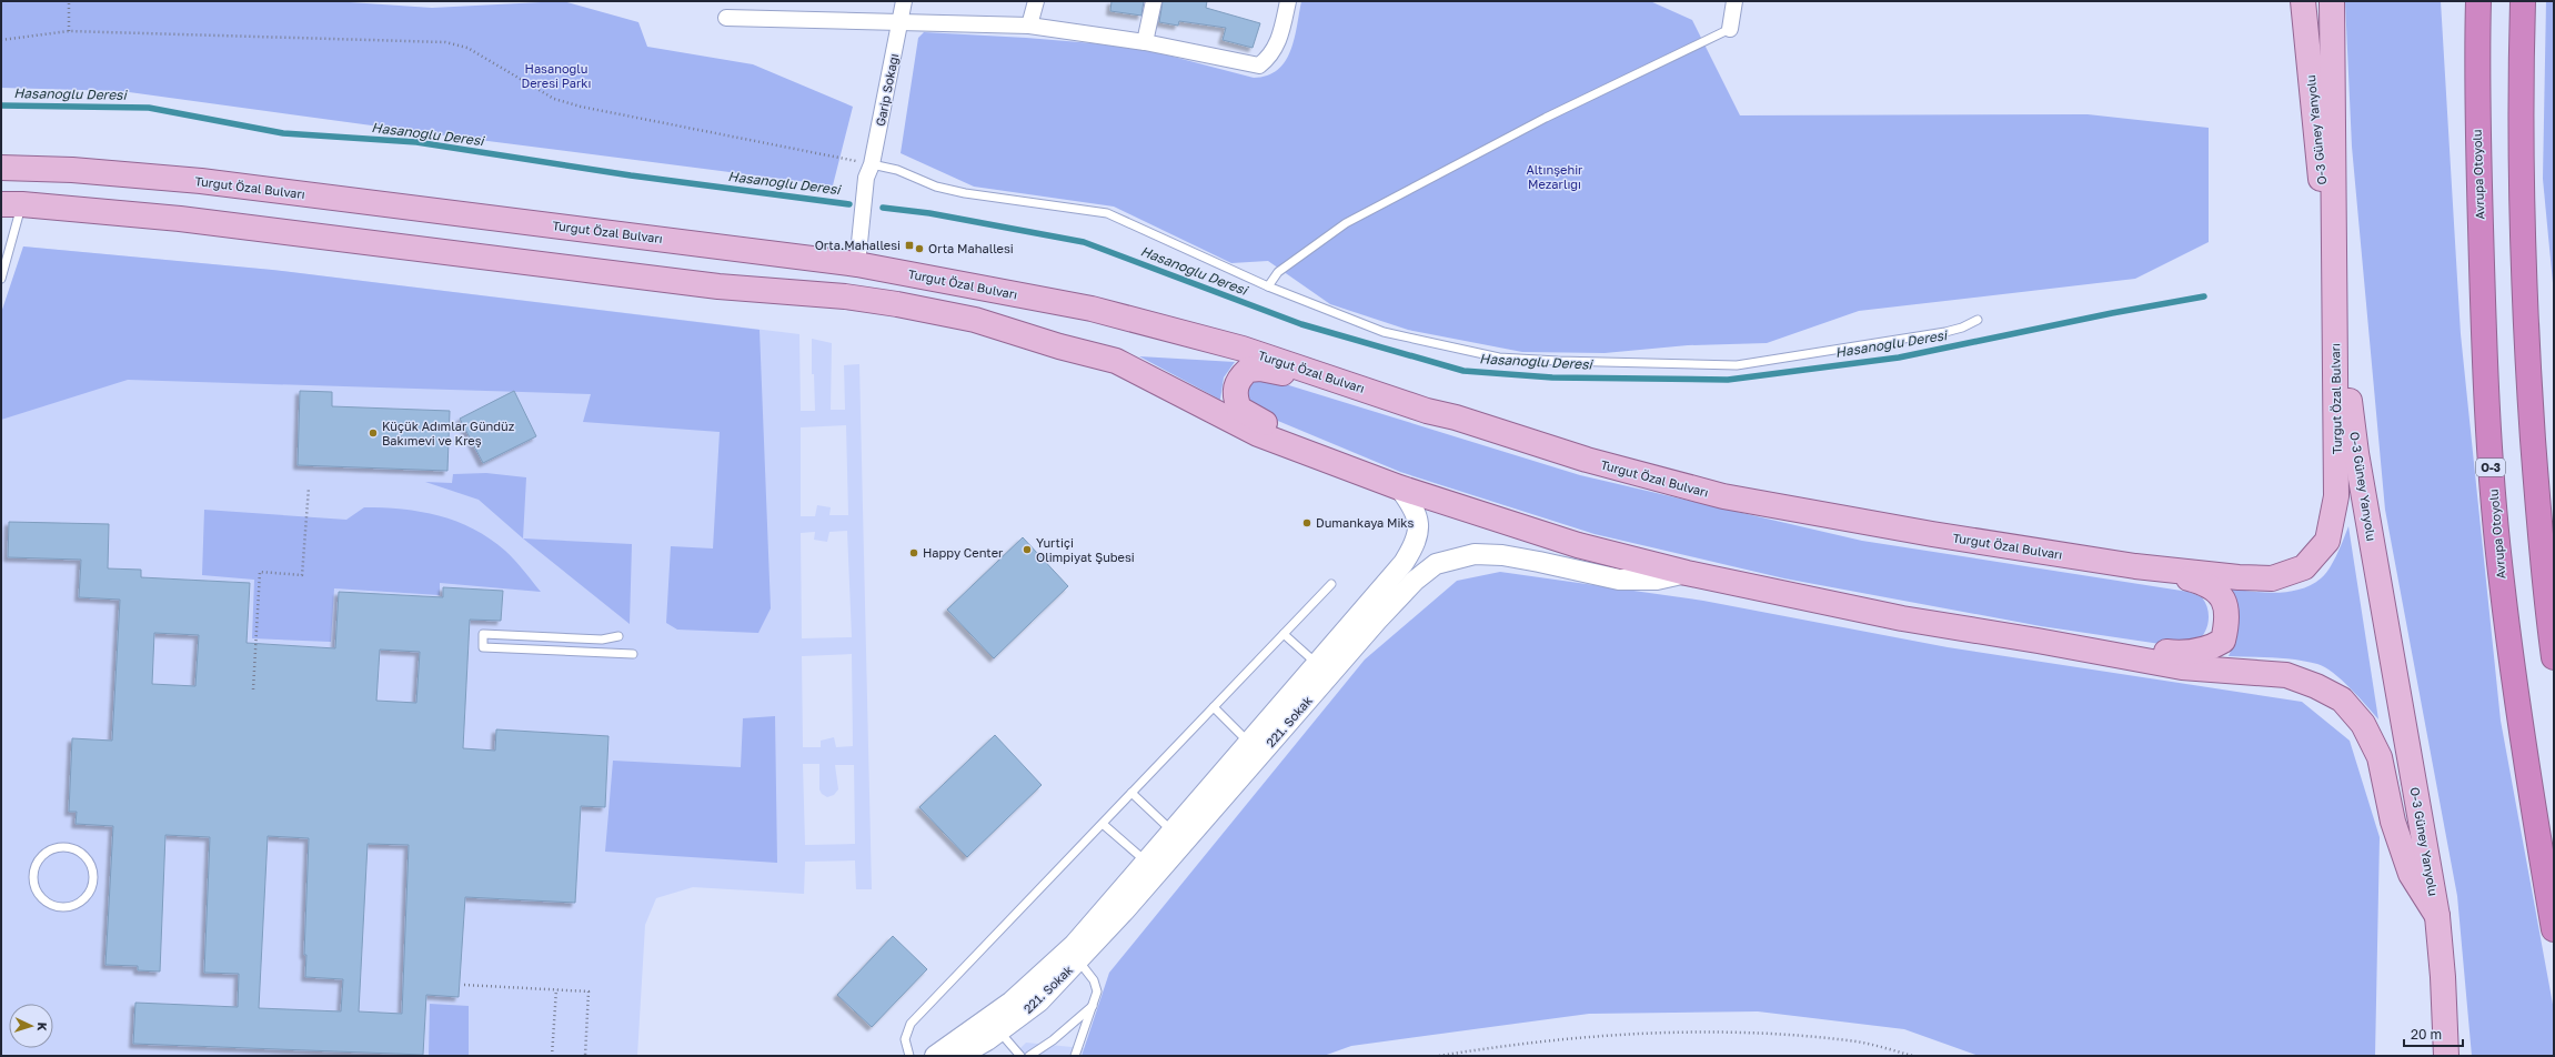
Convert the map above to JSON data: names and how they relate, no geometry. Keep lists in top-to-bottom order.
{
  "streets": {
    "highway": ["Avrupa Otoyolu", "O-3"],
    "main road": ["O-3 Güney Yanyolu", "Turgut Özal Bulvarı"],
    "street": ["Garip Sokağı", "221. Sokak"]
  },
  "crossings": [
    ["Garip Sokağı", "Turgut Özal Bulvarı"],
    ["O-3 Güney Yanyolu", "Turgut Özal Bulvarı"]
  ],
  "water": ["Hasanoğlu Deresi"],
  "parks": ["Hasanoğlu Deresi Parkı", "Altınşehir Mezarlığı"],
  "places": {
    "transit": ["Orta.Mahallesi"],
    "other": [
      "Orta Mahallesi",
      "Küçük Adımlar Gündüz Bakımevi ve Kreş",
      "Dumankaya Miks",
      "Yurtiçi Olimpiyat Şubesi",
      "Happy Center"
    ]
  },
  "scale_bar": "20 m",
  "north": "right"
}
